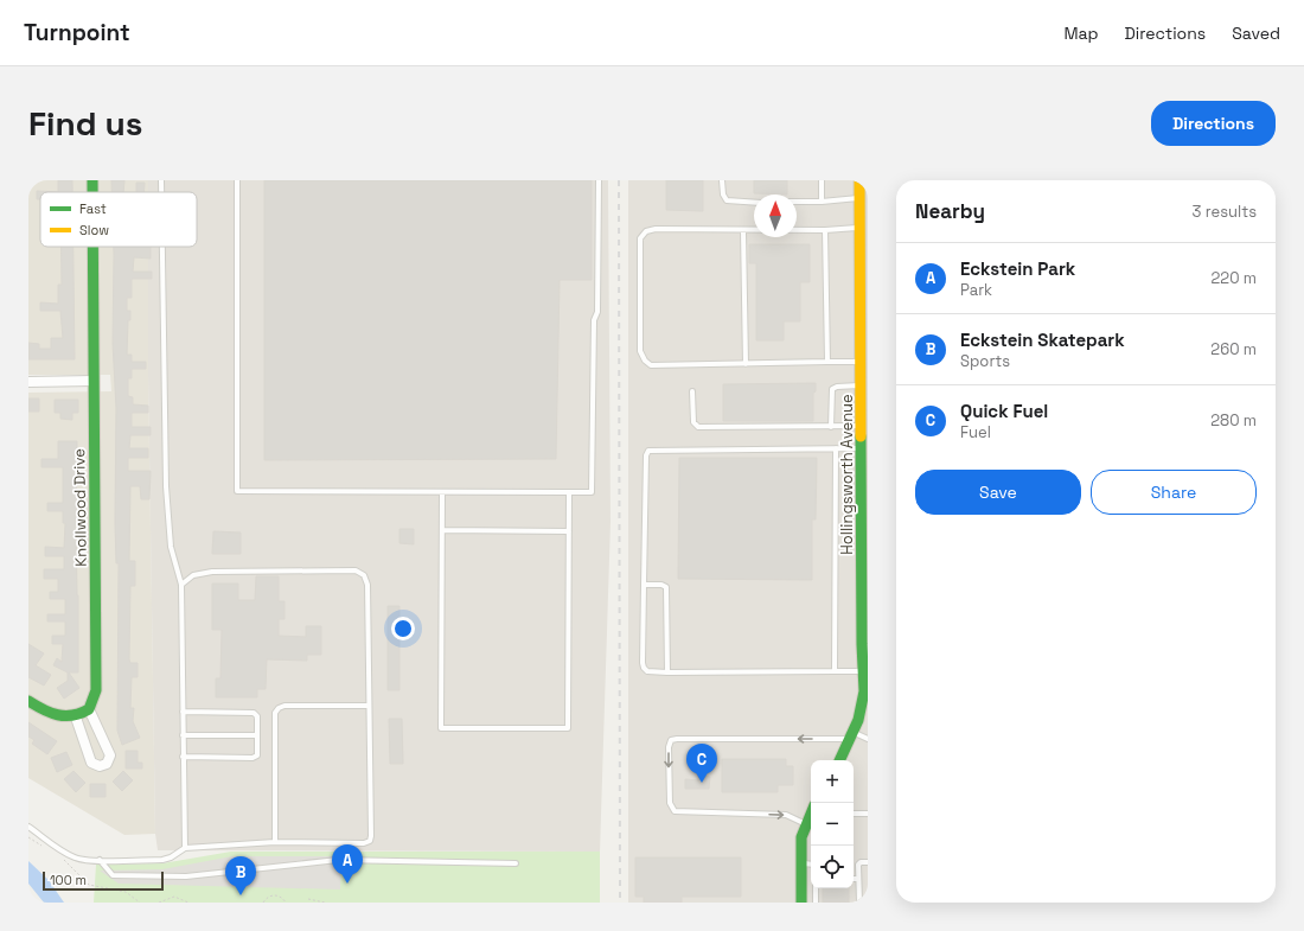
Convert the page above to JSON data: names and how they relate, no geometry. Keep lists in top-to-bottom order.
{
  "streets": {
    "street": ["Hollingsworth Avenue", "Knollwood Drive"]
  },
  "legend": ["Fast", "Slow"],
  "scale_bar": "100 m",
  "north": "top",
  "page": {
    "header": "Turnpoint",
    "nav": ["Map", "Directions", "Saved"],
    "buttons": [
      "Directions",
      ["Save", "Share"]
    ],
    "title": "Find us",
    "heading": ["Nearby", "3 results"],
    "list": [
      {
        "mark": "A",
        "name": "Eckstein Park",
        "note": "Park",
        "value": "220 m"
      },
      {
        "mark": "B",
        "name": "Eckstein Skatepark",
        "note": "Sports",
        "value": "260 m"
      },
      {
        "mark": "C",
        "name": "Quick Fuel",
        "note": "Fuel",
        "value": "280 m"
      }
    ],
    "pins": ["C", "A", "B"],
    "map_buttons": ["+", "−"],
    "scale": "100 m"
  }
}
